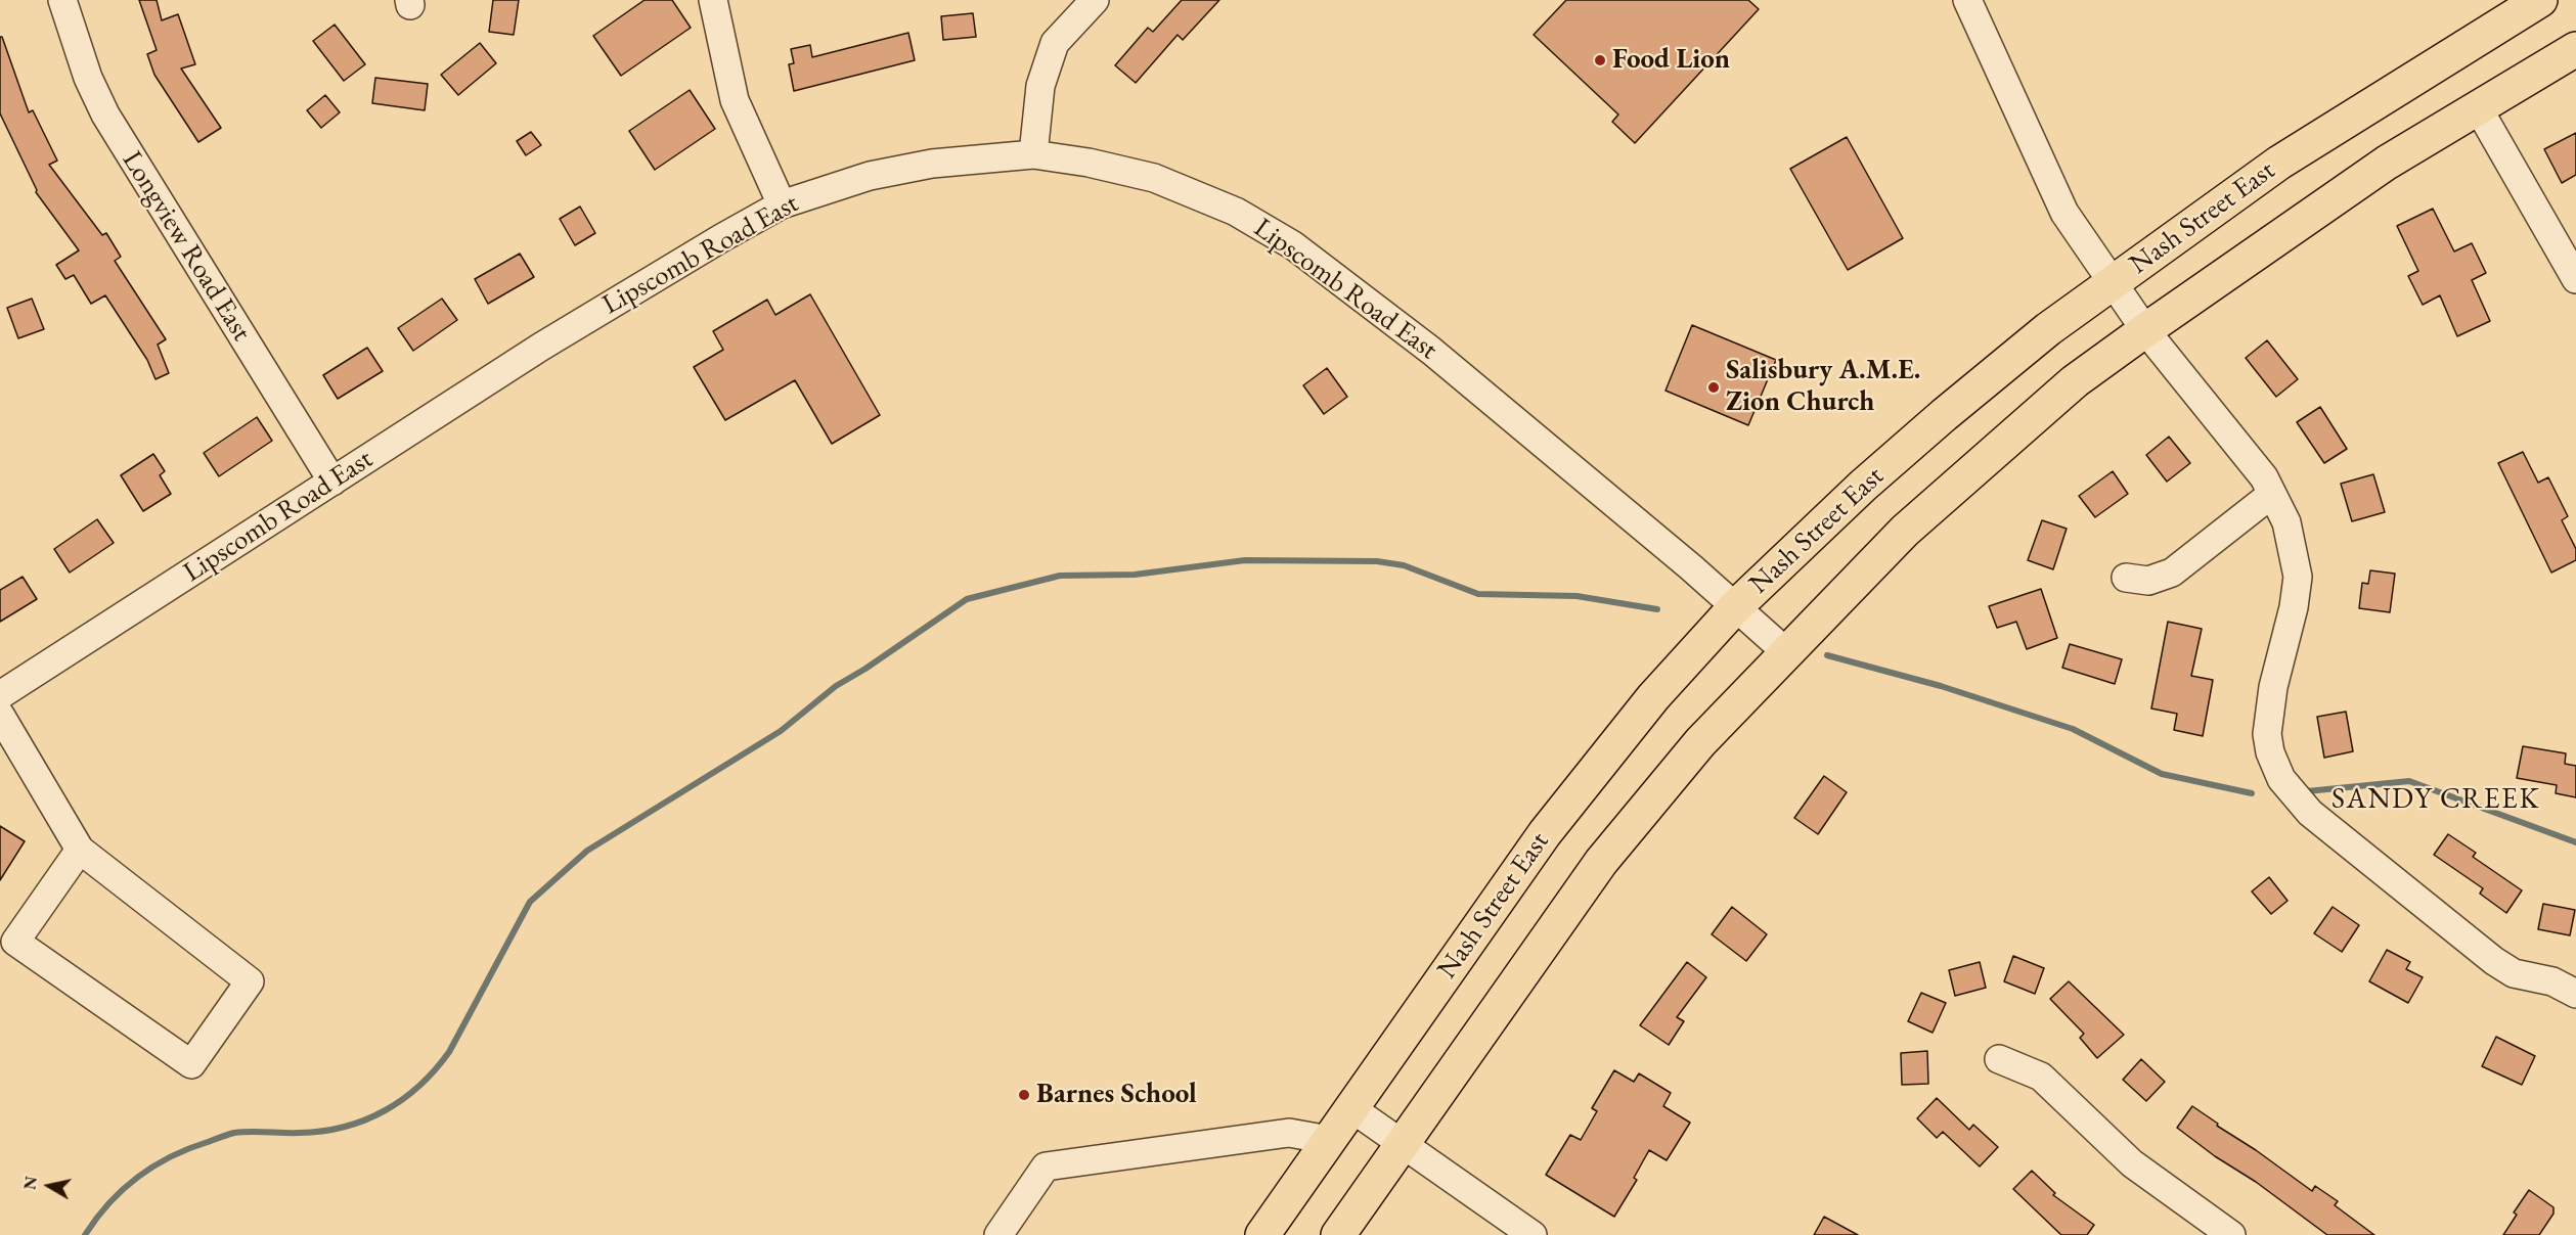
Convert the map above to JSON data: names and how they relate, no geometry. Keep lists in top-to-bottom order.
{
  "streets": {
    "main road": ["Nash Street East"],
    "street": ["Longview Road East", "Lipscomb Road East"]
  },
  "crossings": [
    ["Nash Street East", "Lipscomb Road East"],
    ["Longview Road East", "Lipscomb Road East"]
  ],
  "districts": ["SANDY CREEK"],
  "places": ["Food Lion", "Salisbury A.M.E. Zion Church", "Barnes School"],
  "north": "left"
}
